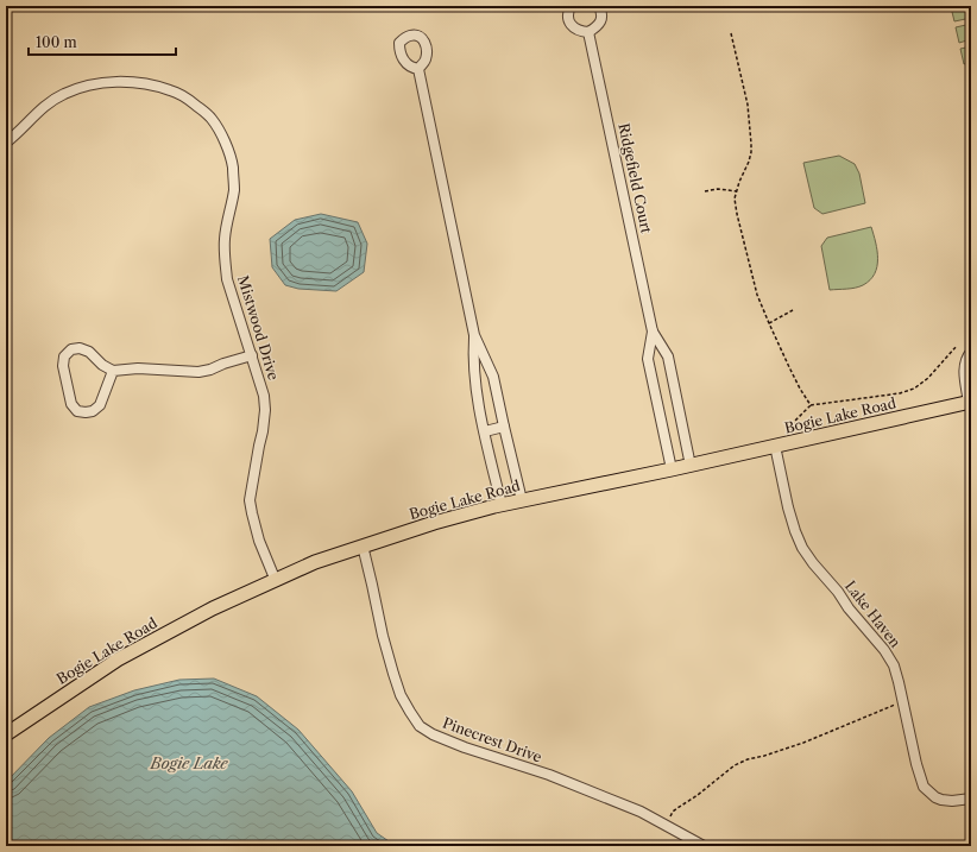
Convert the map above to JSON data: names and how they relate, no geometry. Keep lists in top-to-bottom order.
{
  "streets": {
    "main road": ["Bogie Lake Road"],
    "street": [
      "Ridgefield Court",
      "Mistwood Drive",
      "Lake Haven",
      "Pinecrest Drive"
    ]
  },
  "crossings": [
    ["Ridgefield Court", "Bogie Lake Road"],
    ["Mistwood Drive", "Bogie Lake Road"],
    ["Bogie Lake Road", "Lake Haven"],
    ["Bogie Lake Road", "Pinecrest Drive"]
  ],
  "water": ["Bogie Lake"],
  "scale_bar": "100 m"
}
